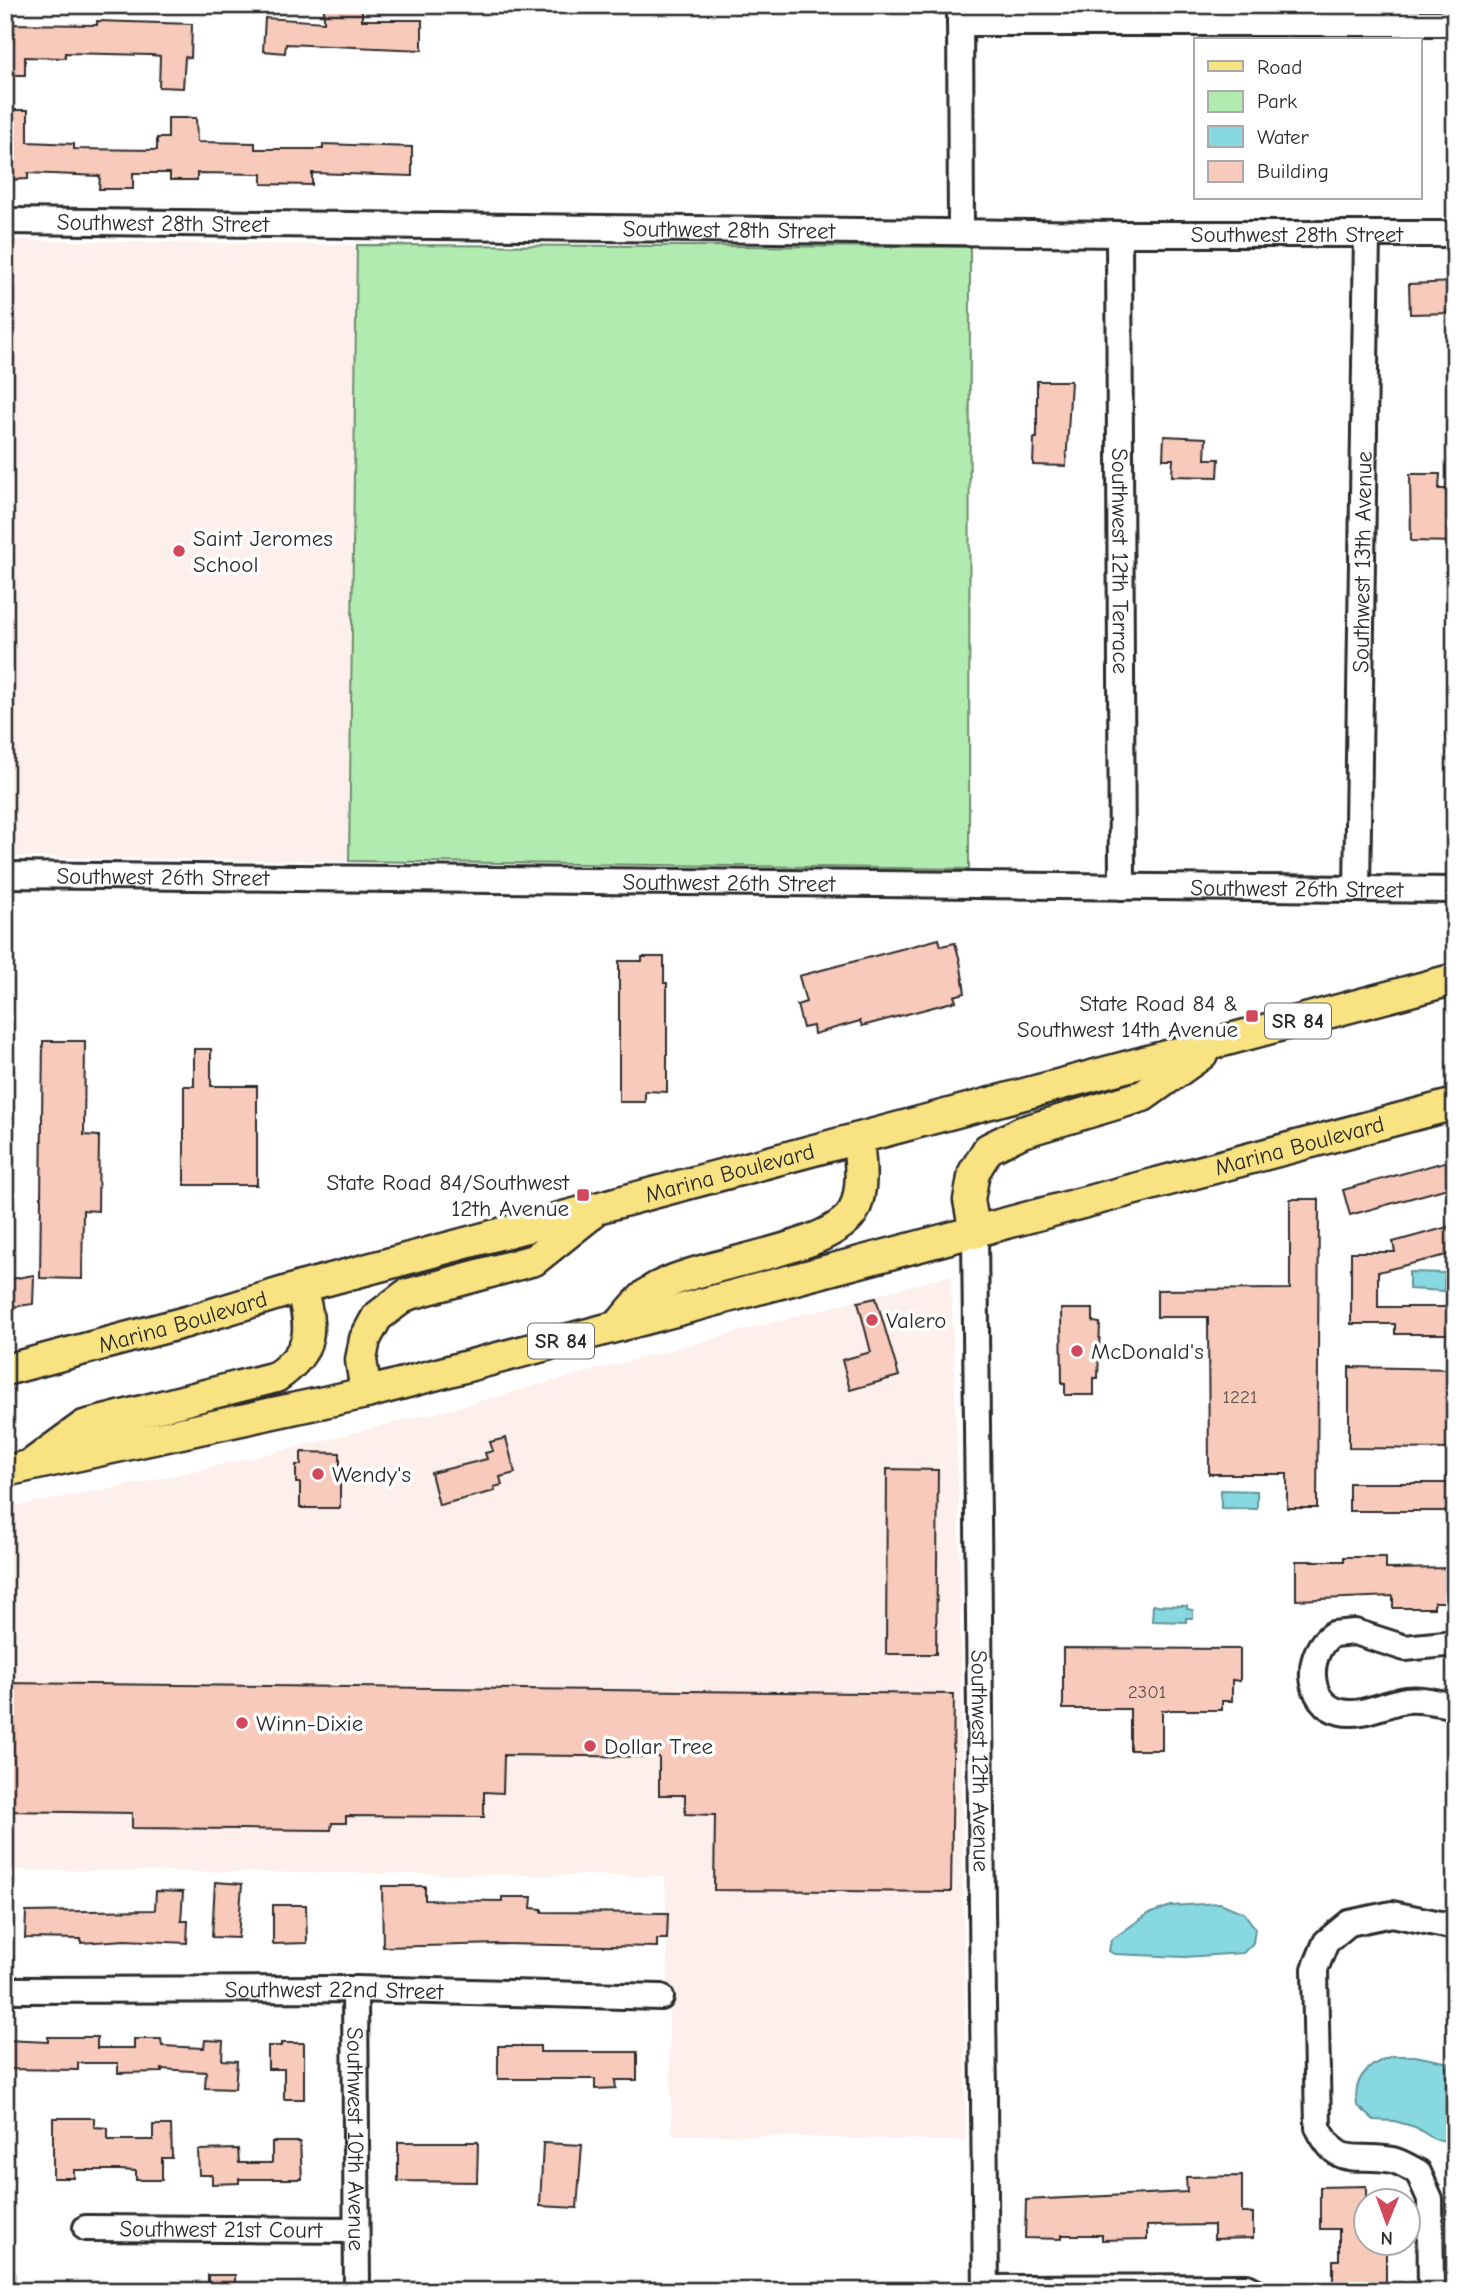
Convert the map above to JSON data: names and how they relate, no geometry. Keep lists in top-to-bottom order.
{
  "streets": {
    "main road": ["SR 84", "Marina Boulevard"],
    "street": [
      "Southwest 28th Street",
      "Southwest 12th Terrace",
      "Southwest 13th Avenue",
      "Southwest 26th Street",
      "Southwest 12th Avenue",
      "Southwest 22nd Street",
      "Southwest 10th Avenue",
      "Southwest 21st Court"
    ]
  },
  "crossings": [
    ["Southwest 28th Street", "Southwest 12th Terrace"],
    ["Southwest 28th Street", "Southwest 13th Avenue"],
    ["Southwest 12th Terrace", "Southwest 26th Street"],
    ["Southwest 13th Avenue", "Southwest 26th Street"],
    ["Marina Boulevard", "Southwest 12th Avenue"],
    ["Southwest 22nd Street", "Southwest 10th Avenue"],
    ["Southwest 10th Avenue", "Southwest 21st Court"]
  ],
  "places": {
    "other": [
      "Saint Jeromes School",
      "Valero",
      "McDonald's",
      "Wendy's",
      "Winn-Dixie",
      "Dollar Tree"
    ],
    "transit": ["State Road 84 & Southwest 14th Avenue", "State Road 84/Southwest 12th Avenue"]
  },
  "house_numbers": ["1221", "2301"],
  "legend": [
    "Road",
    "Park",
    "Water",
    "Building"
  ],
  "north": "bottom"
}
